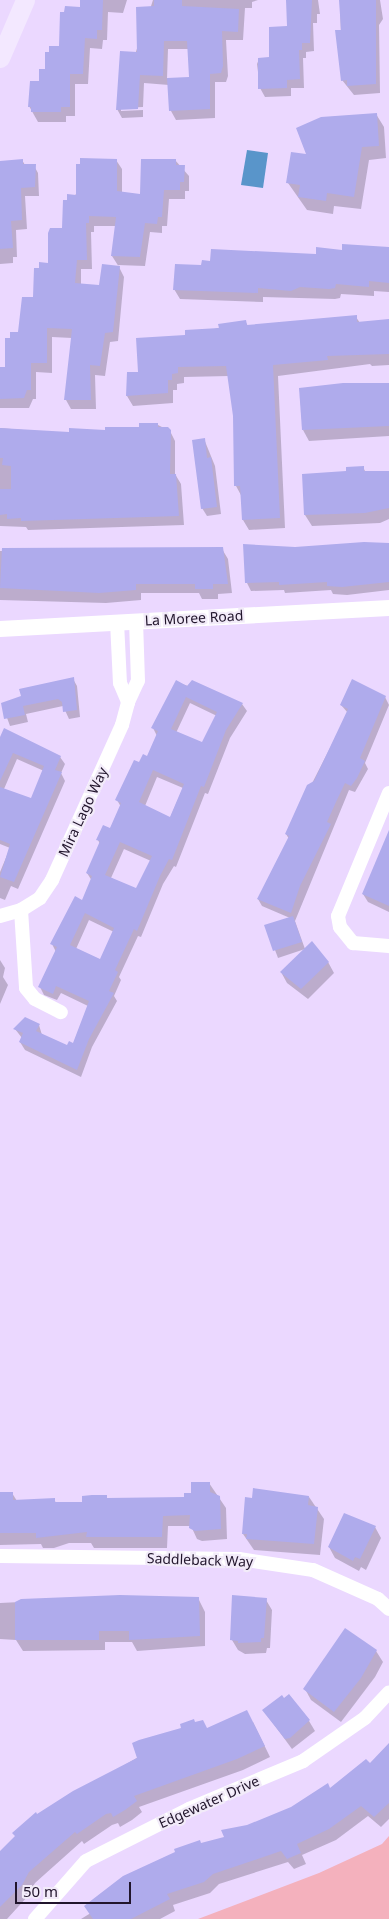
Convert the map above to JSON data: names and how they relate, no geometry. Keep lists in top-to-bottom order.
{
  "streets": {
    "street": [
      "La Moree Road",
      "Mira Lago Way",
      "Saddleback Way",
      "Edgewater Drive"
    ]
  },
  "crossings": [
    ["La Moree Road", "Mira Lago Way"]
  ],
  "scale_bar": "50 m"
}
